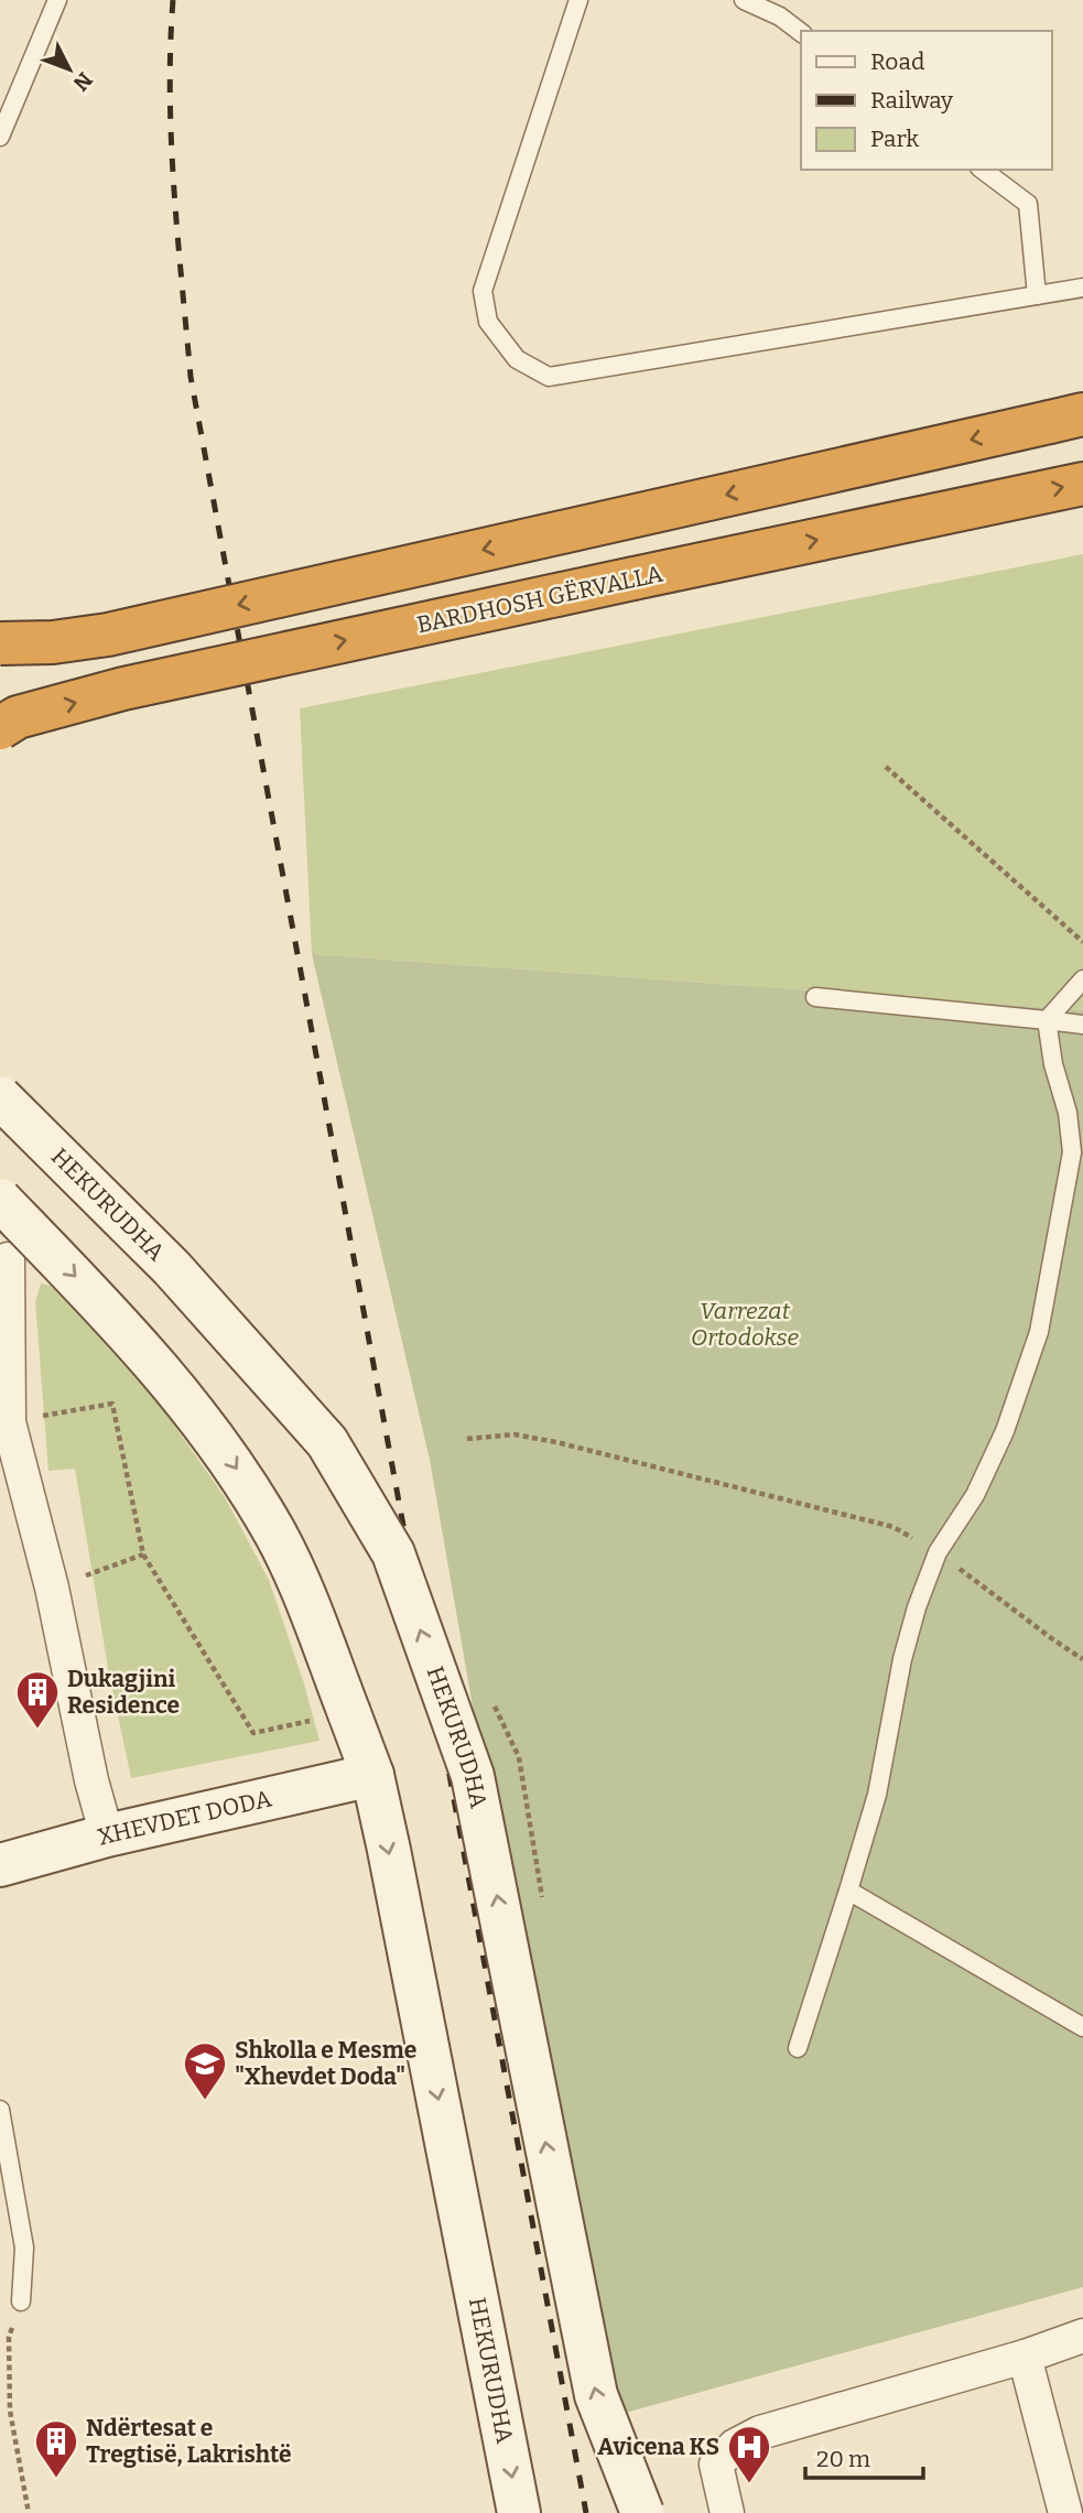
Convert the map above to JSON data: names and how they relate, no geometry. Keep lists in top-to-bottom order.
{
  "streets": {
    "highway": ["BARDHOSH GËRVALLA"],
    "main road": ["HEKURUDHA", "XHEVDET DODA"]
  },
  "crossings": [
    ["HEKURUDHA", "XHEVDET DODA"]
  ],
  "parks": ["Varrezat Ortodokse"],
  "places": {
    "building": ["Dukagjini Residence", "Ndërtesat e Tregtisë, Lakrishtë"],
    "school or university": ["Shkolla e Mesme \"Xhevdet Doda\""],
    "hospital": ["Avicena KS"]
  },
  "legend": ["Road", "Railway", "Park"],
  "scale_bar": "20 m",
  "north": "bottom right"
}
